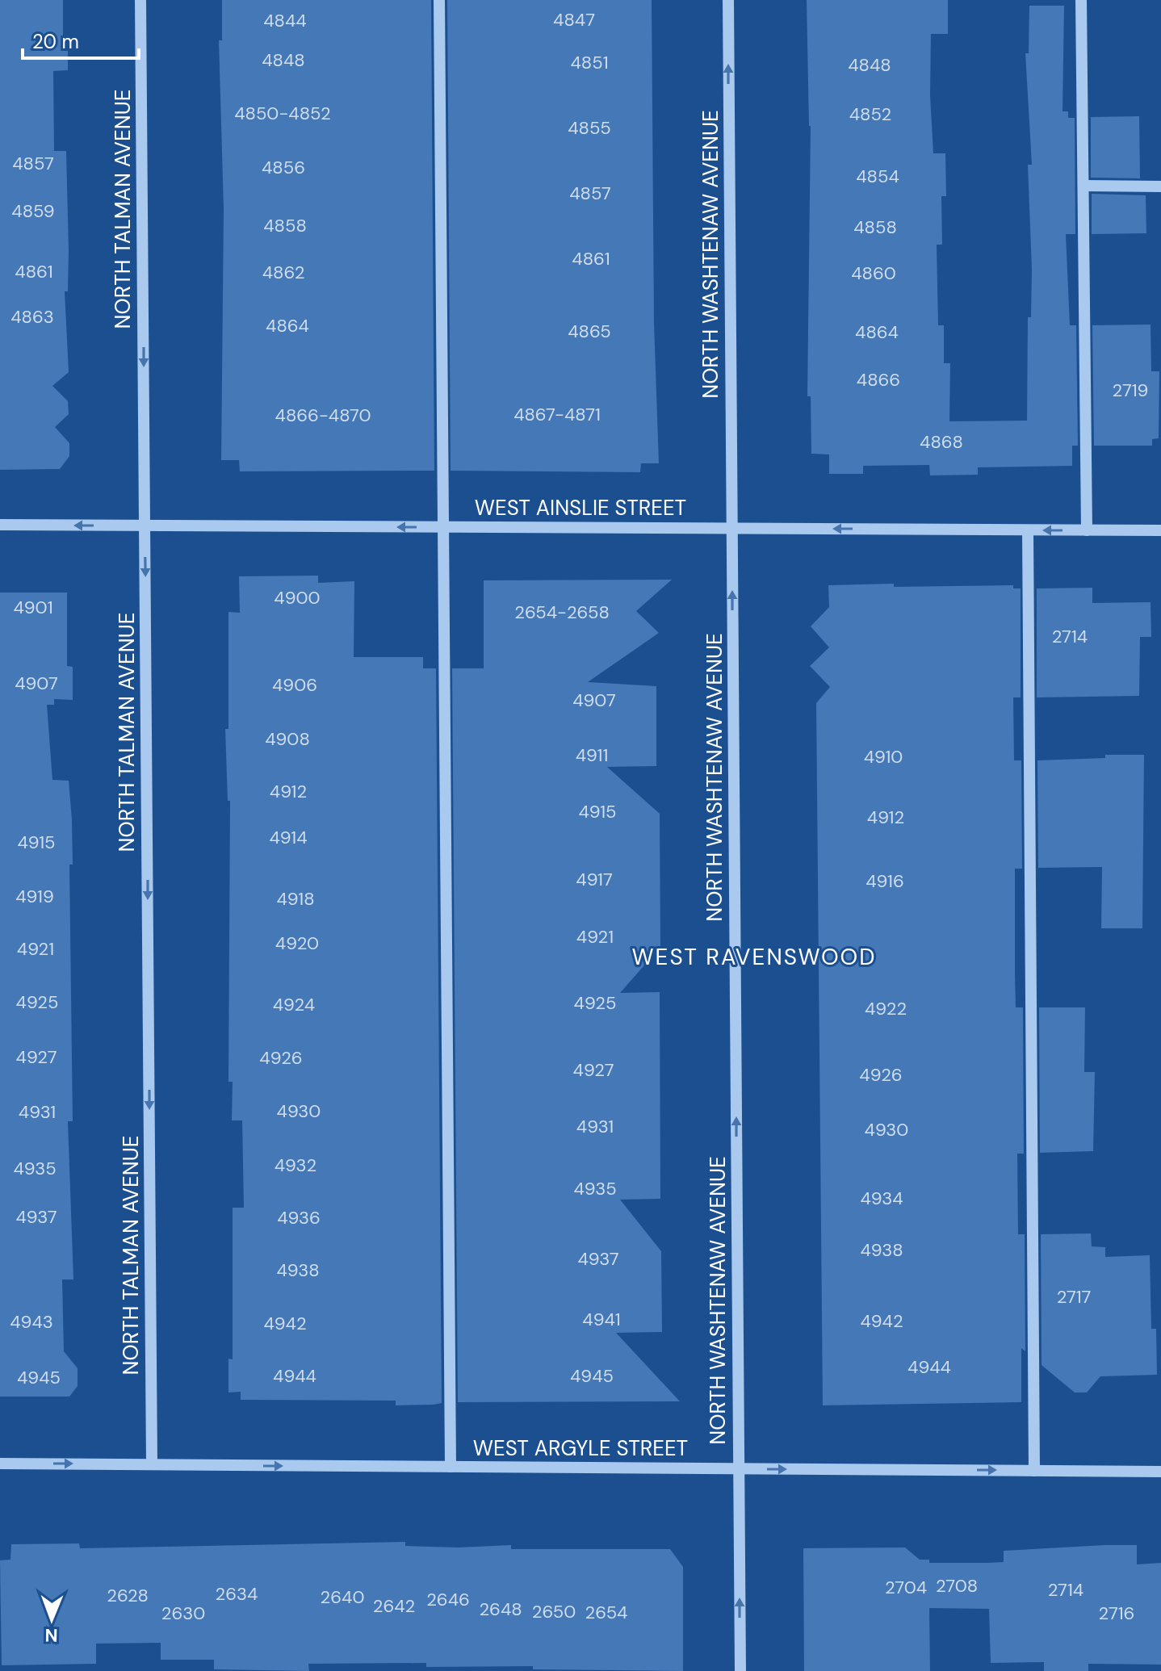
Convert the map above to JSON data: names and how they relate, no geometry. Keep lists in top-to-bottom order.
{
  "streets": {
    "street": [
      "NORTH TALMAN AVENUE",
      "NORTH WASHTENAW AVENUE",
      "WEST AINSLIE STREET",
      "WEST ARGYLE STREET"
    ]
  },
  "crossings": [
    ["NORTH TALMAN AVENUE", "WEST AINSLIE STREET"],
    ["NORTH TALMAN AVENUE", "WEST ARGYLE STREET"],
    ["NORTH WASHTENAW AVENUE", "WEST AINSLIE STREET"],
    ["NORTH WASHTENAW AVENUE", "WEST ARGYLE STREET"]
  ],
  "one_way": [
    "NORTH TALMAN AVENUE",
    "NORTH WASHTENAW AVENUE",
    "WEST AINSLIE STREET",
    "WEST ARGYLE STREET"
  ],
  "districts": ["WEST RAVENSWOOD"],
  "house_numbers": [
    "4847",
    "4844",
    "4848",
    "4851",
    "4848",
    "4850-4852",
    "4852",
    "4855",
    "4857",
    "4856",
    "4854",
    "4857",
    "4859",
    "4858",
    "4858",
    "4861",
    "4861",
    "4862",
    "4860",
    "4863",
    "4864",
    "4865",
    "4864",
    "4866",
    "2719",
    "4867-4871",
    "4866-4870",
    "4868",
    "4900",
    "4901",
    "2654-2658",
    "2714",
    "4907",
    "4906",
    "4907",
    "4908",
    "4911",
    "4910",
    "4912",
    "4915",
    "4912",
    "4914",
    "4915",
    "4917",
    "4916",
    "4919",
    "4918",
    "4921",
    "4920",
    "4921",
    "4925",
    "4925",
    "4924",
    "4922",
    "4927",
    "4926",
    "4927",
    "4926",
    "4930",
    "4931",
    "4931",
    "4930",
    "4932",
    "4935",
    "4935",
    "4934",
    "4937",
    "4936",
    "4938",
    "4937",
    "4938",
    "2717",
    "4941",
    "4942",
    "4943",
    "4942",
    "4944",
    "4944",
    "4945",
    "4945",
    "2708",
    "2704",
    "2714",
    "2634",
    "2628",
    "2640",
    "2646",
    "2642",
    "2648",
    "2650",
    "2654",
    "2630",
    "2716"
  ],
  "scale_bar": "20 m",
  "north": "bottom"
}
